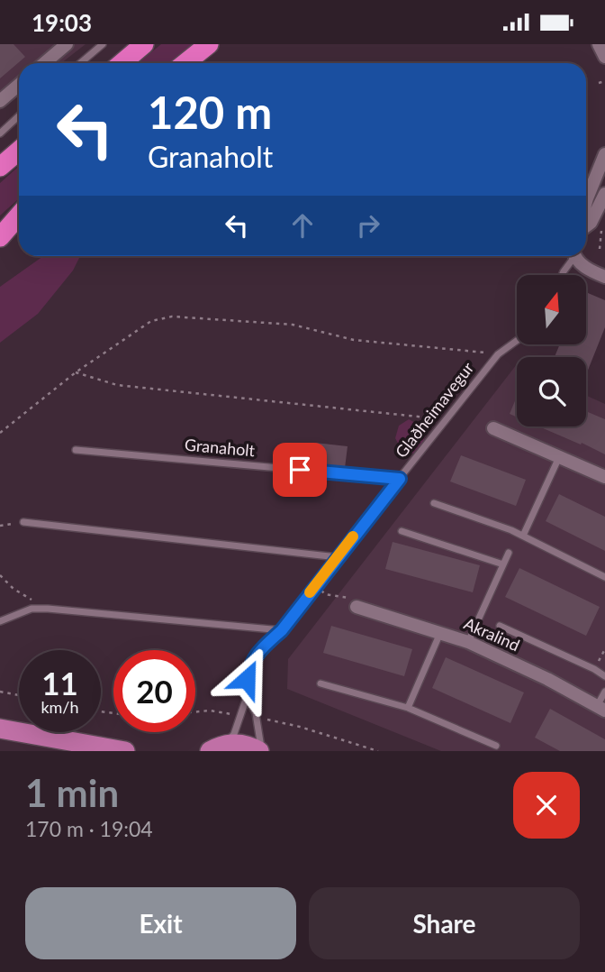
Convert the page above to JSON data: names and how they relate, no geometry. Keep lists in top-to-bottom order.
{
  "streets": {
    "street": ["Akralind"],
    "lane": ["Glaðheimavegur", "Granaholt"]
  },
  "crossings": [
    ["Glaðheimavegur", "Granaholt"]
  ],
  "north": "top",
  "page": {
    "status": "19:03",
    "turn": ["120 m", "Granaholt"],
    "speed": "11 km/h",
    "limit": "20",
    "heading": ["1 min", "170 m · 19:04"],
    "buttons": ["Exit", "Share"]
  }
}
